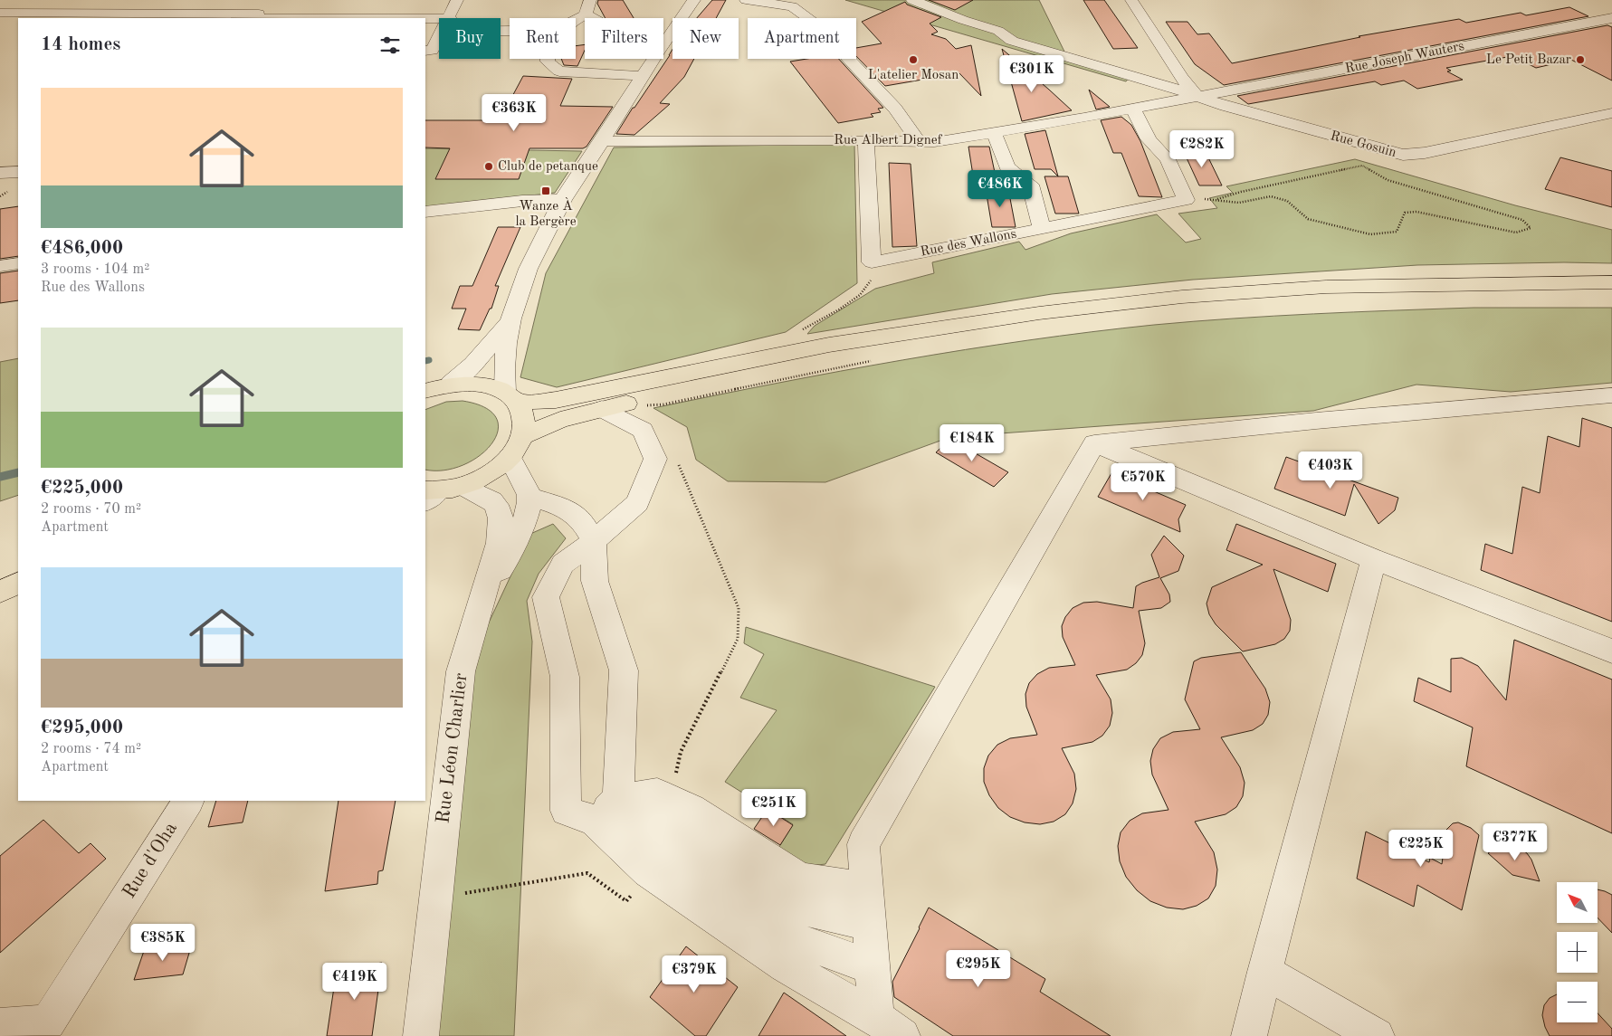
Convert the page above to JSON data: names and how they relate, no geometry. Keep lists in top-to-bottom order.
{
  "streets": {
    "street": [
      "Rue Joseph Wauters",
      "Rue Albert Dignef",
      "Rue Gosuin",
      "Rue des Wallons",
      "Rue Léon Charlier",
      "Rue d'Oha"
    ]
  },
  "crossings": [
    ["Rue Joseph Wauters", "Rue Albert Dignef"],
    ["Rue Joseph Wauters", "Rue Gosuin"],
    ["Rue Albert Dignef", "Rue Gosuin"]
  ],
  "places": {
    "other": ["L'atelier Mosan", "Le Petit Bazar", "Club de petanque"],
    "transit": ["Wanze À la Bergère"]
  },
  "north": "top left",
  "page": {
    "chip": [
      "Buy",
      "Rent",
      "Filters",
      "New",
      "Apartment"
    ],
    "heading": "14 homes",
    "price": [
      "€301K",
      "€363K",
      "€282K",
      "€486K",
      "€184K",
      "€403K",
      "€570K",
      "€251K",
      "€377K",
      "€225K",
      "€385K",
      "€295K",
      "€379K",
      "€419K"
    ],
    "list": [
      {
        "name": "€486,000",
        "note": "3 rooms · 104 m² · Rue des Wallons"
      },
      {
        "name": "€225,000",
        "note": "2 rooms · 70 m² · Apartment"
      },
      {
        "name": "€295,000",
        "note": "2 rooms · 74 m² · Apartment"
      }
    ],
    "map_buttons": ["+", "−"]
  }
}
